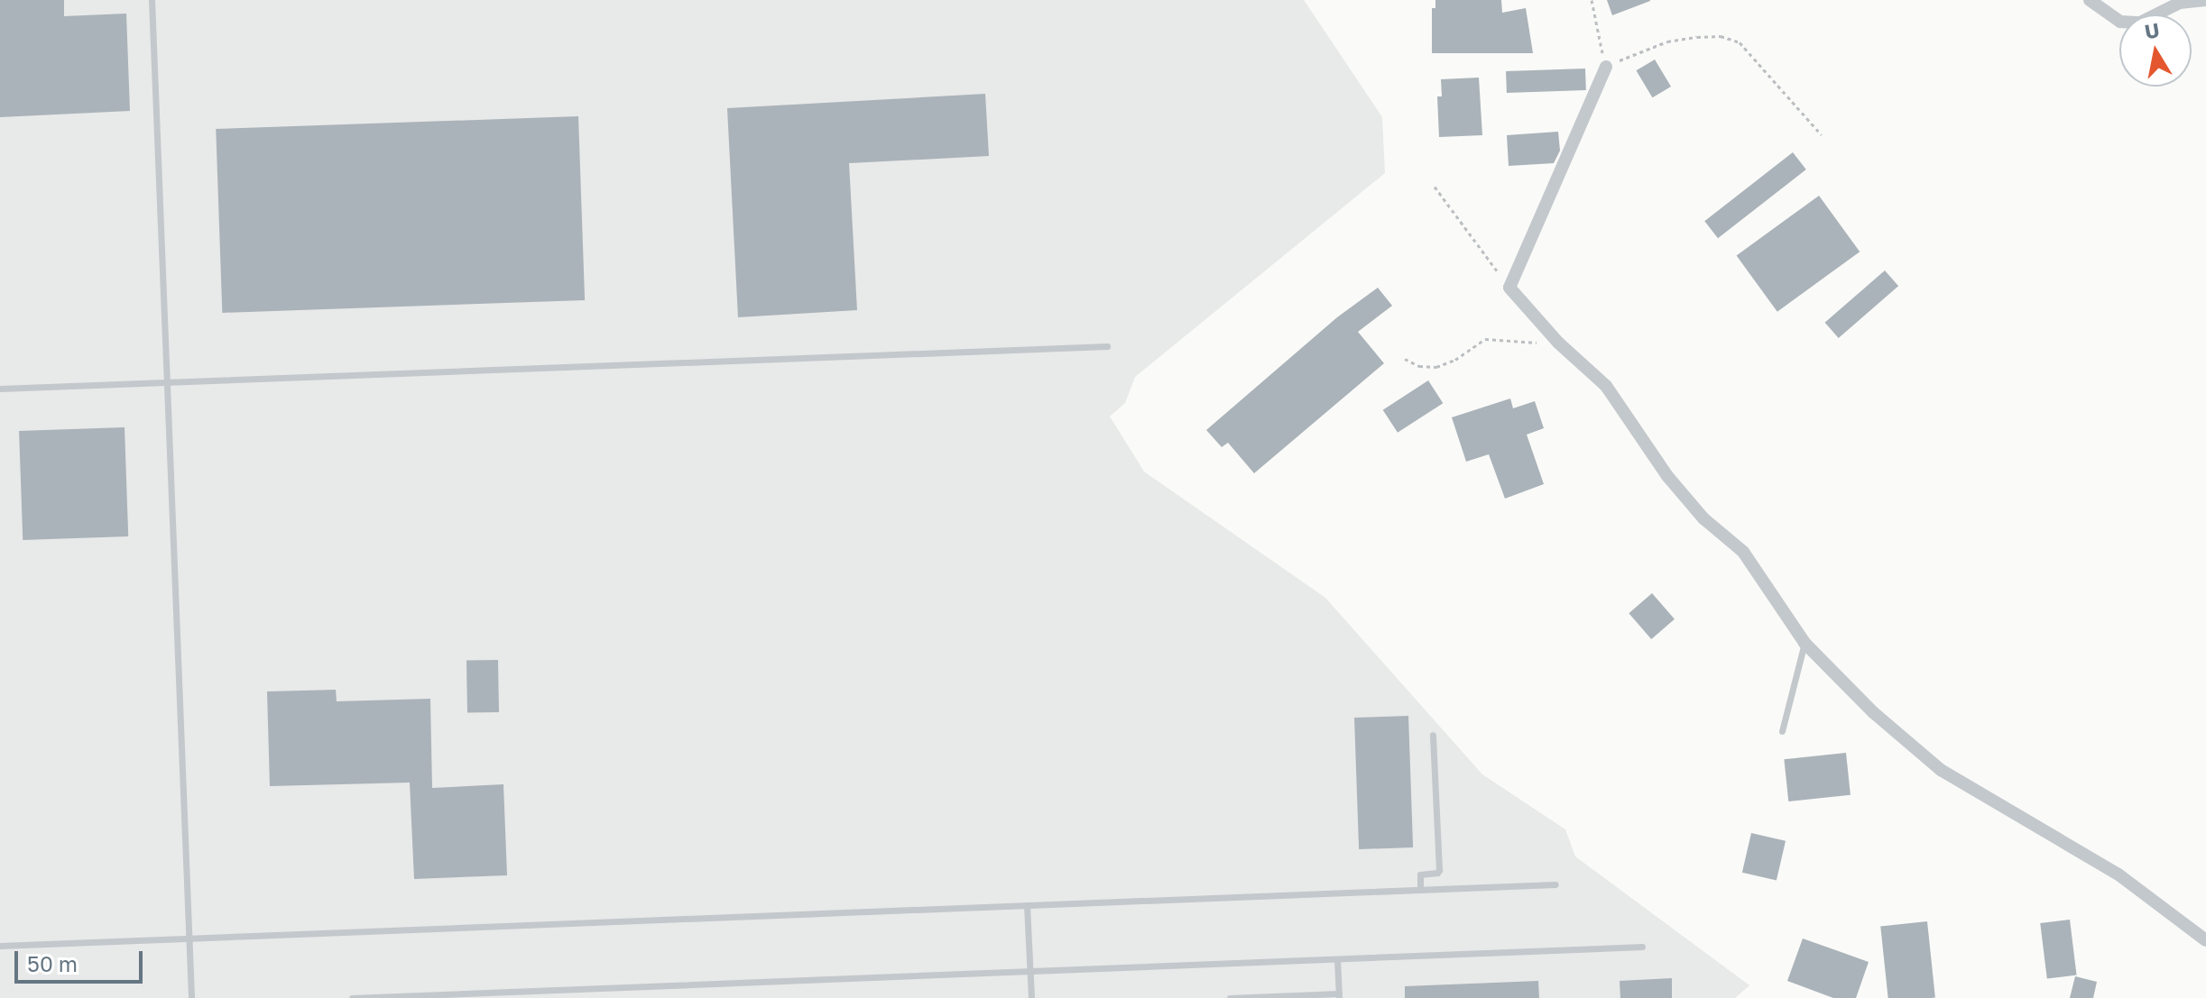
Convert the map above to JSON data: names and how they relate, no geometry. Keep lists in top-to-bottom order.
{
  "scale_bar": "50 m",
  "north": "top"
}
